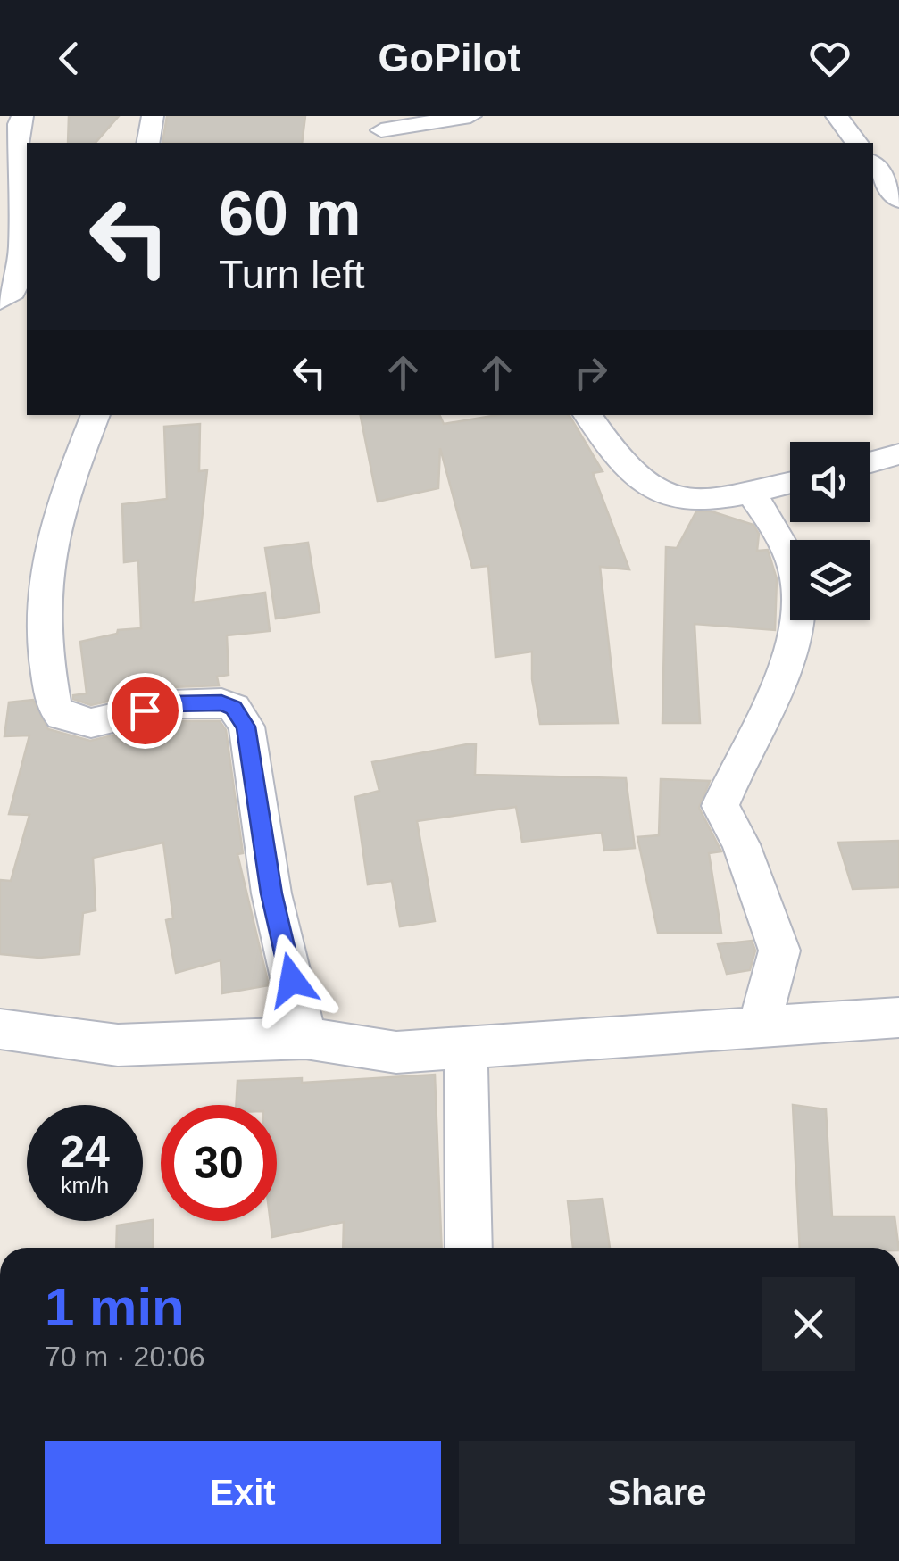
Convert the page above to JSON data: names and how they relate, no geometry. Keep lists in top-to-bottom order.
{
  "page": {
    "header": "GoPilot",
    "turn": ["60 m", "Turn left"],
    "speed": "24 km/h",
    "limit": "30",
    "heading": ["1 min", "70 m · 20:06"],
    "buttons": ["Exit", "Share"]
  }
}
